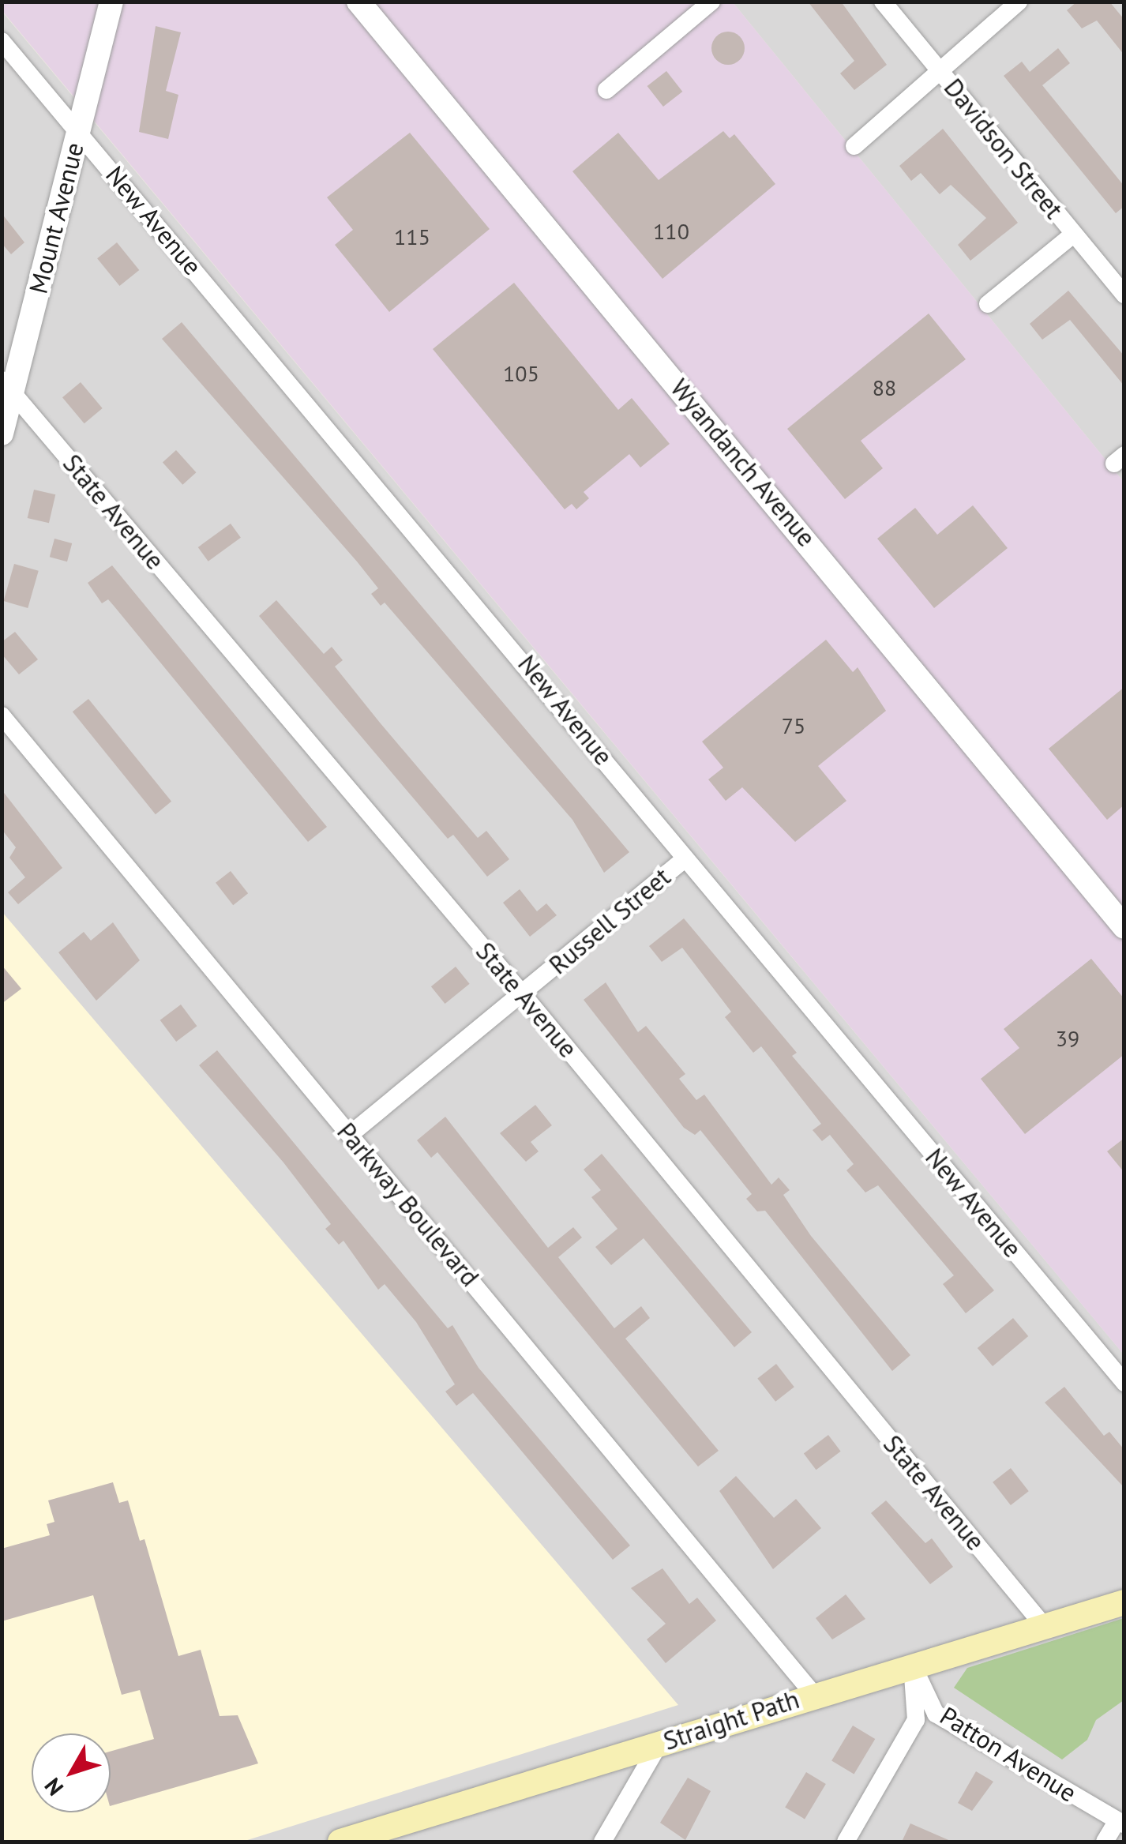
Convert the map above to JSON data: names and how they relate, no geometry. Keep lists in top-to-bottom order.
{
  "streets": {
    "main road": ["Straight Path"],
    "street": [
      "Davidson Street",
      "Mount Avenue",
      "New Avenue",
      "Wyandanch Avenue",
      "State Avenue",
      "Russell Street",
      "Parkway Boulevard",
      "Patton Avenue"
    ]
  },
  "crossings": [
    ["Mount Avenue", "New Avenue"],
    ["Mount Avenue", "State Avenue"],
    ["New Avenue", "Russell Street"],
    ["State Avenue", "Russell Street"],
    ["State Avenue", "Straight Path"],
    ["Russell Street", "Parkway Boulevard"],
    ["Parkway Boulevard", "Straight Path"],
    ["Straight Path", "Patton Avenue"]
  ],
  "house_numbers": [
    "110",
    "115",
    "105",
    "88",
    "75",
    "39"
  ],
  "north": "bottom left"
}
